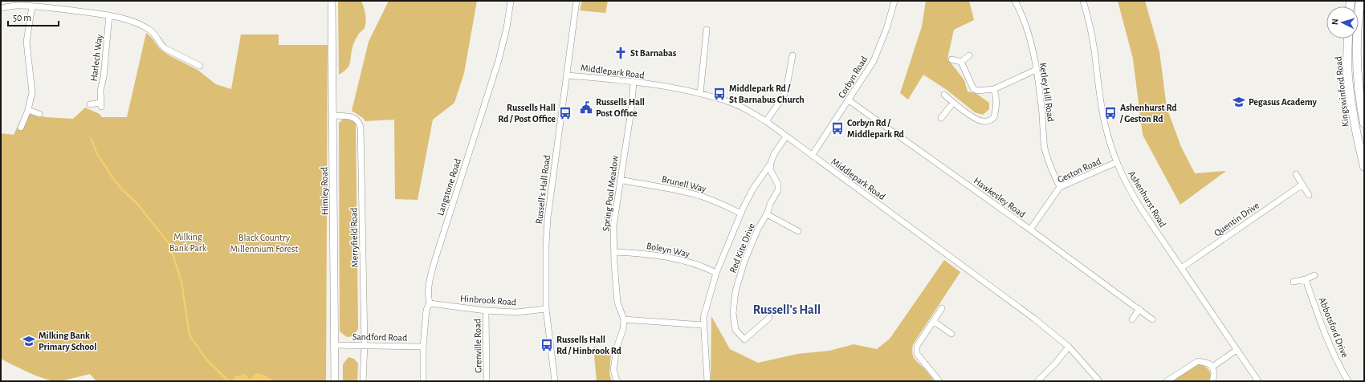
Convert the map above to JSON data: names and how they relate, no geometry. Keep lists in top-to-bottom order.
{
  "streets": {
    "main road": ["Kingswinford Road", "Himley Road"],
    "street": [
      "Harlech Way",
      "Middlepark Road",
      "Corbyn Road",
      "Ketley Hill Road",
      "Geston Road",
      "Brunell Way",
      "Langstone Road",
      "Russell's Hall Road",
      "Spring Pool Meadow",
      "Hawkesley Road",
      "Ashenhurst Road",
      "Quentin Drive",
      "Merryfield Road",
      "Red Kite Drive",
      "Boleyn Way",
      "Hinbrook Road",
      "Abbotsford Drive",
      "Sandford Road",
      "Grenville Road"
    ]
  },
  "crossings": [
    ["Middlepark Road", "Corbyn Road"],
    ["Middlepark Road", "Russell's Hall Road"],
    ["Middlepark Road", "Spring Pool Meadow"],
    ["Corbyn Road", "Hawkesley Road"],
    ["Ketley Hill Road", "Geston Road"],
    ["Geston Road", "Hawkesley Road"],
    ["Geston Road", "Ashenhurst Road"],
    ["Brunell Way", "Spring Pool Meadow"],
    ["Langstone Road", "Hinbrook Road"],
    ["Langstone Road", "Sandford Road"],
    ["Russell's Hall Road", "Hinbrook Road"],
    ["Himley Road", "Merryfield Road"],
    ["Himley Road", "Sandford Road"],
    ["Spring Pool Meadow", "Boleyn Way"],
    ["Ashenhurst Road", "Quentin Drive"],
    ["Merryfield Road", "Sandford Road"],
    ["Hinbrook Road", "Grenville Road"]
  ],
  "districts": ["Russell's Hall"],
  "parks": ["Milking Bank Park", "Black Country Millennium Forest"],
  "places": {
    "church": ["St Barnabas"],
    "bus stop": [
      "Middlepark Rd / St Barnabus Church",
      "Russells Hall Rd / Post Office",
      "Ashenhurst Rd / Geston Rd",
      "Corbyn Rd / Middlepark Rd",
      "Russells Hall Rd / Hinbrook Rd"
    ],
    "school or university": ["Pegasus Academy", "Milking Bank Primary School"],
    "public building": ["Russells Hall Post Office"]
  },
  "scale_bar": "50 m",
  "north": "left"
}
